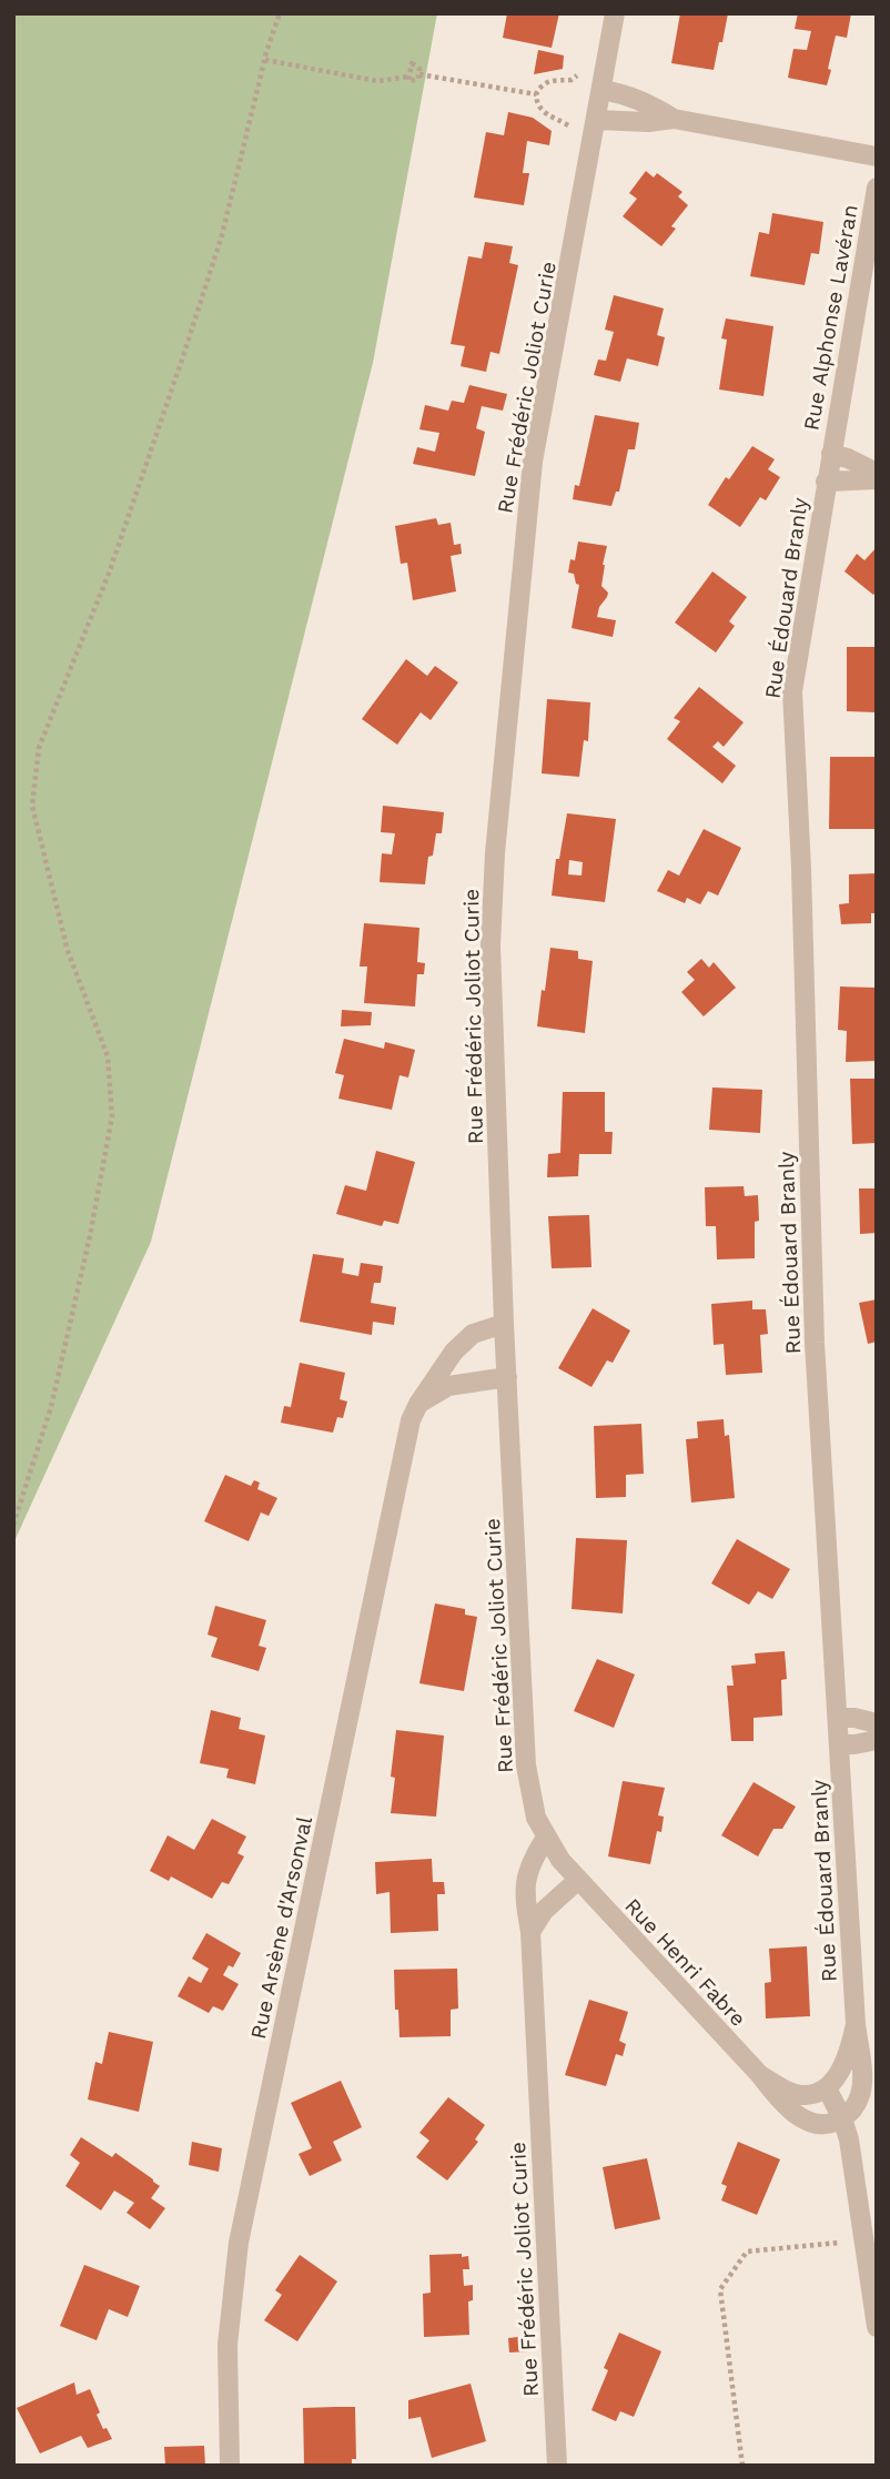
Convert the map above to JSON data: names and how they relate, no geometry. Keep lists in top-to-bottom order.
{
  "streets": {
    "street": [
      "Rue Alphonse Lavéran",
      "Rue Frédéric Joliot Curie",
      "Rue Édouard Branly",
      "Rue Arsène d'Arsonval",
      "Rue Henri Fabre"
    ]
  },
  "crossings": [
    ["Rue Alphonse Lavéran", "Rue Édouard Branly"],
    ["Rue Frédéric Joliot Curie", "Rue Arsène d'Arsonval"],
    ["Rue Frédéric Joliot Curie", "Rue Henri Fabre"],
    ["Rue Édouard Branly", "Rue Henri Fabre"]
  ]
}
